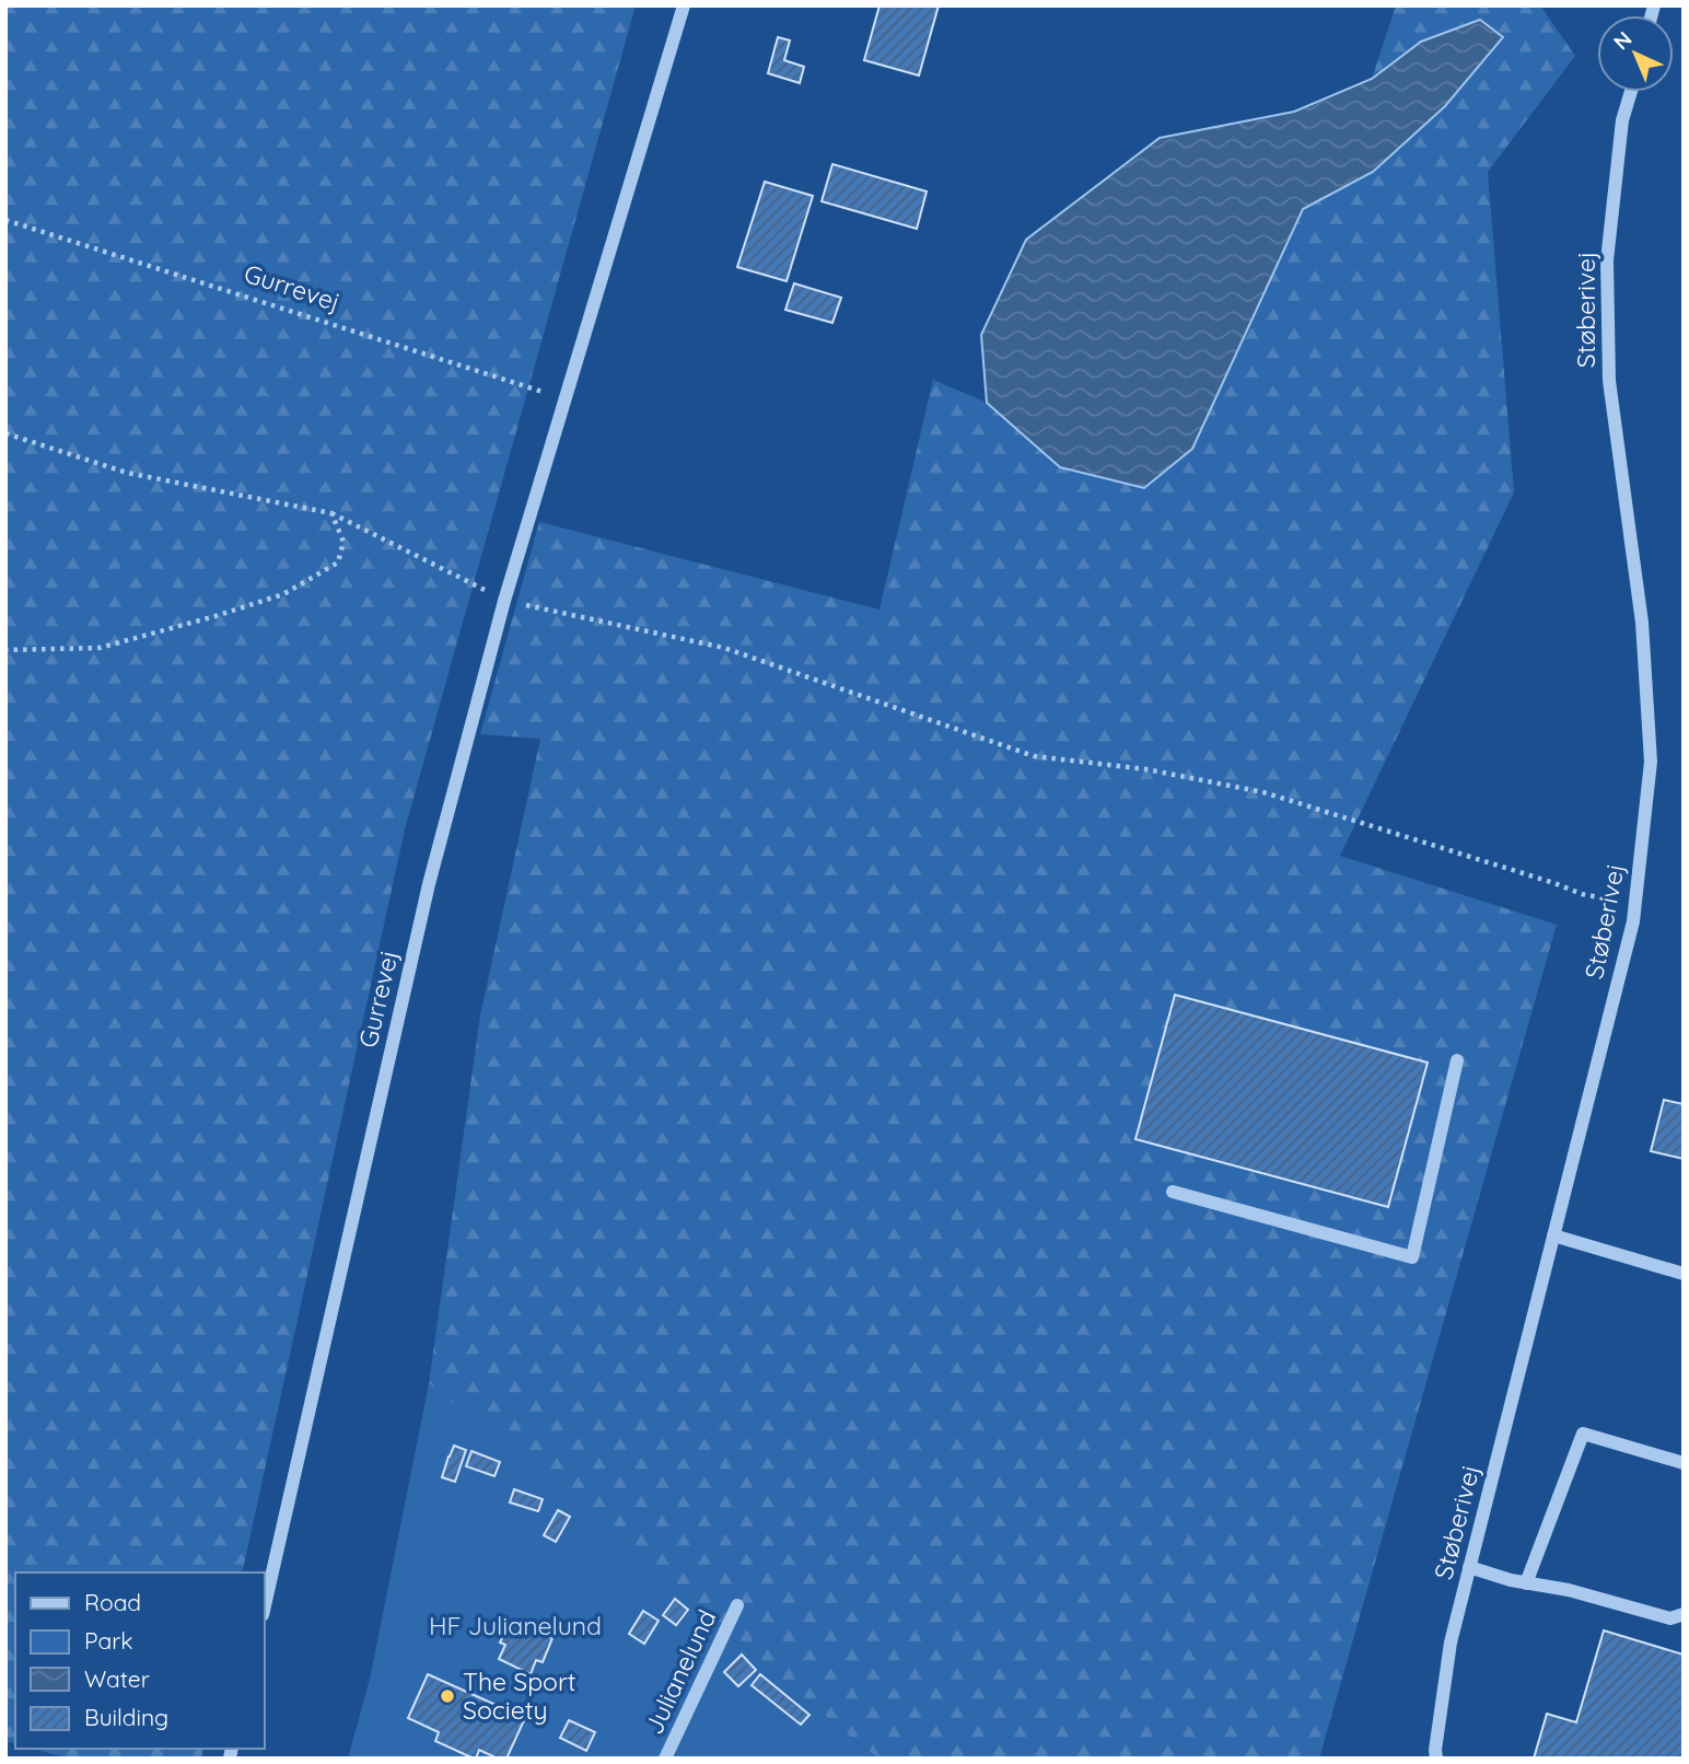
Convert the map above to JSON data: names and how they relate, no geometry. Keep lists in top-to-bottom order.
{
  "streets": {
    "street": ["Gurrevej", "Støberivej", "Julianelund"]
  },
  "parks": ["HF Julianelund"],
  "places": ["The Sport Society"],
  "legend": [
    "Road",
    "Park",
    "Water",
    "Building"
  ],
  "north": "top left"
}
